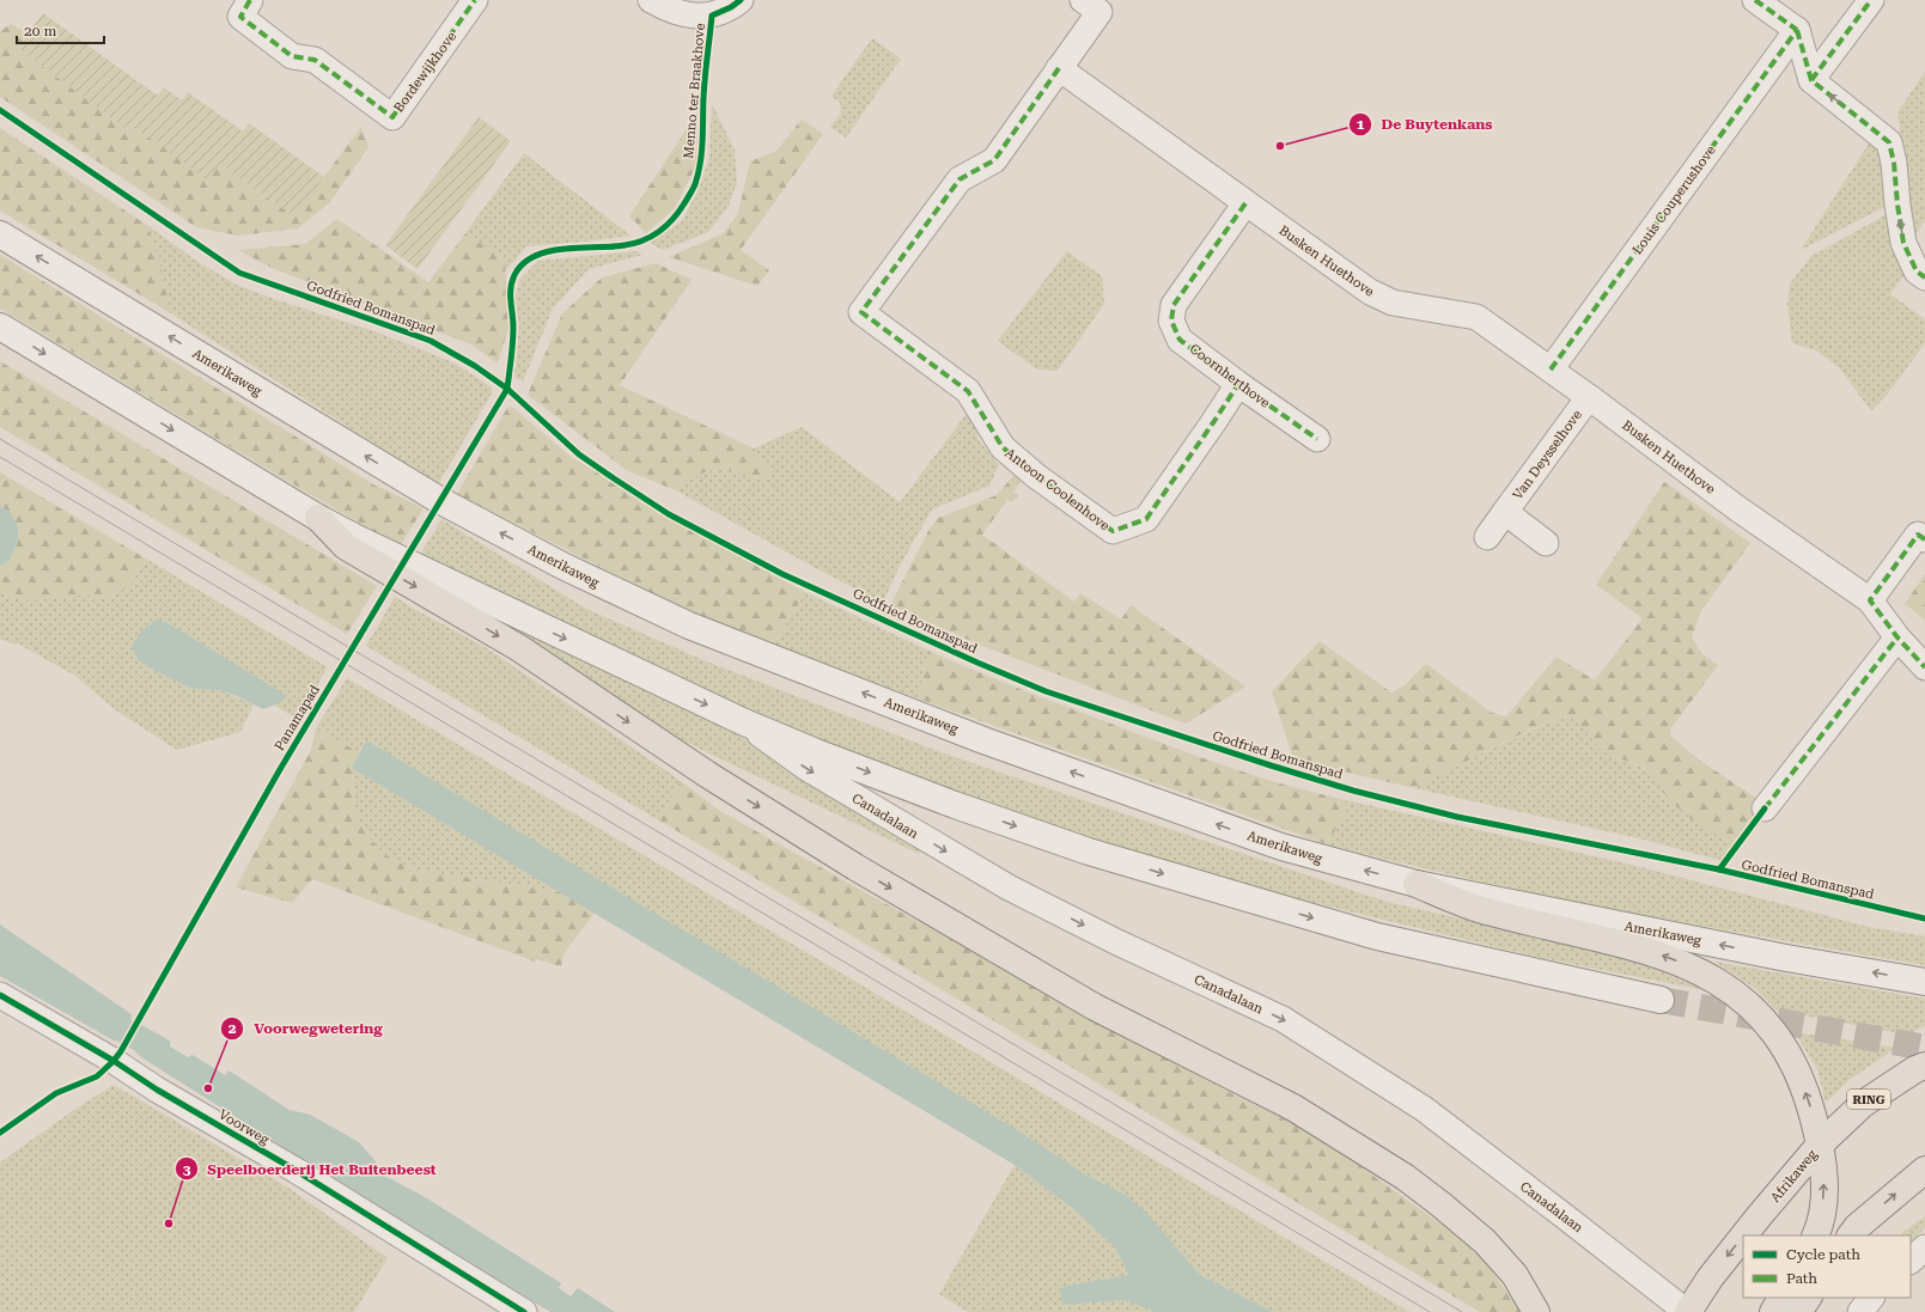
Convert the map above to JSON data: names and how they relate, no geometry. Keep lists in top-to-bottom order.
{
  "streets": {
    "main road": ["Amerikaweg", "RING", "Afrikaweg"],
    "street": [
      "Bordewijkhove",
      "Menno ter Braakhove",
      "Louis Couperushove",
      "Busken Huethove",
      "Coornherthove",
      "Van Deysselhove",
      "Antoon Coolenhove",
      "Canadalaan",
      "Voorweg"
    ],
    "cycle path": ["Godfried Bomanspad", "Panamapad"]
  },
  "crossings": [
    ["Louis Couperushove", "Busken Huethove"],
    ["Busken Huethove", "Coornherthove"],
    ["Busken Huethove", "Van Deysselhove"],
    ["Busken Huethove", "Antoon Coolenhove"],
    ["Coornherthove", "Antoon Coolenhove"],
    ["Canadalaan", "Afrikaweg"]
  ],
  "one_way": ["Canadalaan"],
  "places": ["De Buytenkans", "Voorwegwetering", "Speelboerderij Het Buitenbeest"],
  "legend": ["Cycle path", "Path"],
  "scale_bar": "20 m"
}
